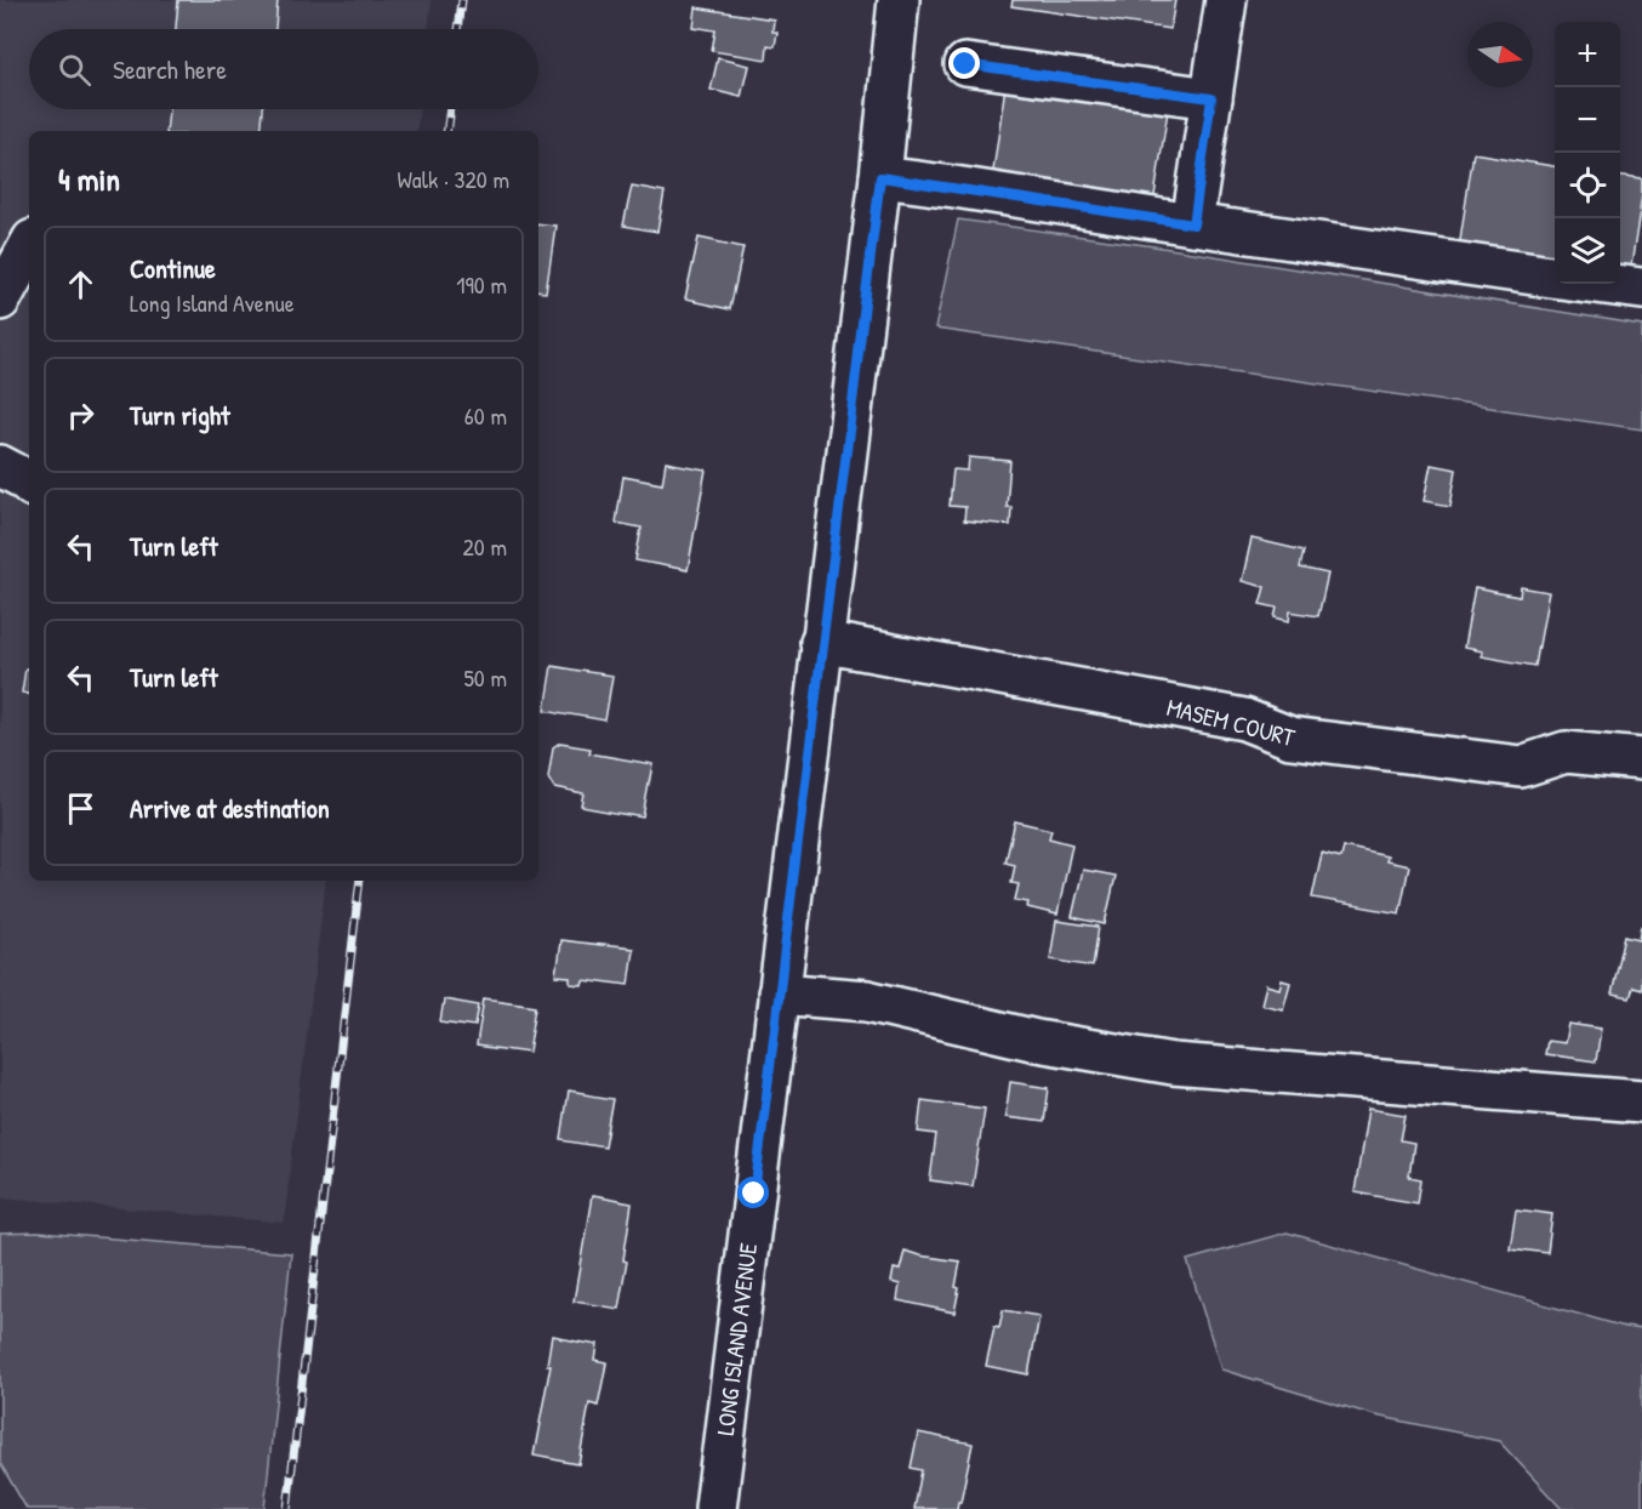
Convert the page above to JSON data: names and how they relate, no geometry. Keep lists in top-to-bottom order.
{
  "streets": {
    "street": ["MASEM COURT", "LONG ISLAND AVENUE"]
  },
  "crossings": [
    ["MASEM COURT", "LONG ISLAND AVENUE"]
  ],
  "north": "right",
  "page": {
    "map_buttons": ["+", "−"],
    "search": "Search here",
    "heading": ["4 min", "Walk · 320 m"],
    "list": [
      ["Continue", "Long Island Avenue", "190 m"],
      ["Turn right", "60 m"],
      ["Turn left", "20 m"],
      ["Turn left", "50 m"],
      "Arrive at destination"
    ]
  }
}
